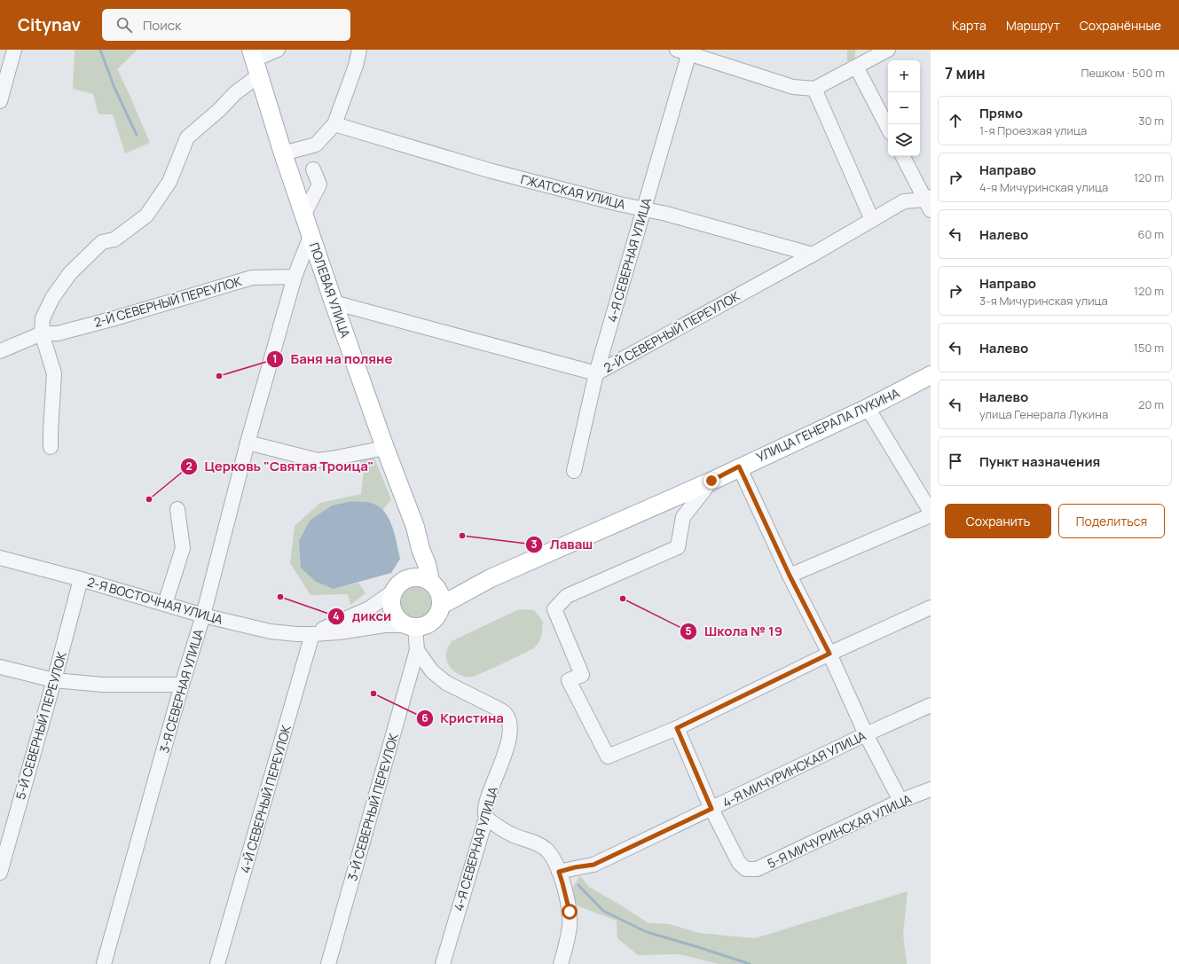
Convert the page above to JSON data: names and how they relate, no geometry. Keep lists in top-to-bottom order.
{
  "streets": {
    "main road": ["ПОЛЕВАЯ УЛИЦА", "УЛИЦА ГЕНЕРАЛА ЛУКИНА"],
    "street": [
      "ГЖАТСКАЯ УЛИЦА",
      "4-Я СЕВЕРНАЯ УЛИЦА",
      "2-Й СЕВЕРНЫЙ ПЕРЕУЛОК",
      "2-Я ВОСТОЧНАЯ УЛИЦА",
      "3-Я СЕВЕРНАЯ УЛИЦА",
      "5-Й СЕВЕРНЫЙ ПЕРЕУЛОК",
      "4-Я МИЧУРИНСКАЯ УЛИЦА",
      "4-Й СЕВЕРНЫЙ ПЕРЕУЛОК",
      "3-Й СЕВЕРНЫЙ ПЕРЕУЛОК",
      "5-Я МИЧУРИНСКАЯ УЛИЦА"
    ]
  },
  "crossings": [
    ["ГЖАТСКАЯ УЛИЦА", "4-Я СЕВЕРНАЯ УЛИЦА"],
    ["ГЖАТСКАЯ УЛИЦА", "2-Й СЕВЕРНЫЙ ПЕРЕУЛОК"],
    ["4-Я СЕВЕРНАЯ УЛИЦА", "2-Й СЕВЕРНЫЙ ПЕРЕУЛОК"],
    ["4-Я СЕВЕРНАЯ УЛИЦА", "3-Й СЕВЕРНЫЙ ПЕРЕУЛОК"],
    ["ПОЛЕВАЯ УЛИЦА", "2-Й СЕВЕРНЫЙ ПЕРЕУЛОК"],
    ["ПОЛЕВАЯ УЛИЦА", "УЛИЦА ГЕНЕРАЛА ЛУКИНА"],
    ["ПОЛЕВАЯ УЛИЦА", "2-Я ВОСТОЧНАЯ УЛИЦА"],
    ["ПОЛЕВАЯ УЛИЦА", "3-Я СЕВЕРНАЯ УЛИЦА"],
    ["2-Й СЕВЕРНЫЙ ПЕРЕУЛОК", "3-Я СЕВЕРНАЯ УЛИЦА"],
    ["УЛИЦА ГЕНЕРАЛА ЛУКИНА", "2-Я ВОСТОЧНАЯ УЛИЦА"],
    ["2-Я ВОСТОЧНАЯ УЛИЦА", "3-Я СЕВЕРНАЯ УЛИЦА"],
    ["2-Я ВОСТОЧНАЯ УЛИЦА", "5-Й СЕВЕРНЫЙ ПЕРЕУЛОК"],
    ["2-Я ВОСТОЧНАЯ УЛИЦА", "4-Й СЕВЕРНЫЙ ПЕРЕУЛОК"],
    ["4-Я МИЧУРИНСКАЯ УЛИЦА", "5-Я МИЧУРИНСКАЯ УЛИЦА"]
  ],
  "places": [
    "Баня на поляне",
    "Церковь \"Святая Троица\"",
    "Лаваш",
    "дикси",
    "Школа № 19",
    "Кристина"
  ],
  "page": {
    "header": "Citynav",
    "search": "Поиск",
    "nav": ["Карта", "Маршрут", "Сохранённые"],
    "heading": ["7 мин", "Пешком · 500 m"],
    "map_buttons": ["+", "−"],
    "list": [
      ["Прямо", "1-я Проезжая улица", "30 m"],
      ["Направо", "4-я Мичуринская улица", "120 m"],
      ["Налево", "60 m"],
      ["Направо", "3-я Мичуринская улица", "120 m"],
      ["Налево", "150 m"],
      ["Налево", "улица Генерала Лукина", "20 m"],
      "Пункт назначения"
    ],
    "buttons": ["Сохранить", "Поделиться"]
  }
}
